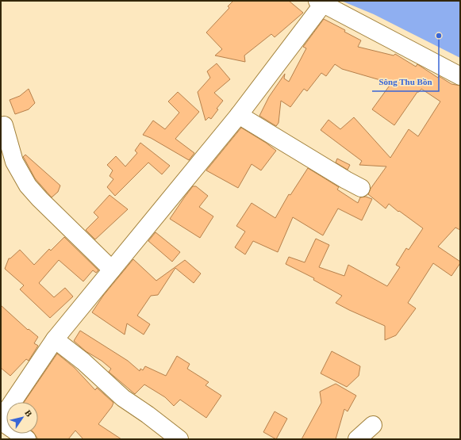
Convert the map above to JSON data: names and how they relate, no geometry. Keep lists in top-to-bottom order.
{
  "places": ["Sông Thu Bồn"],
  "north": "top right"
}
